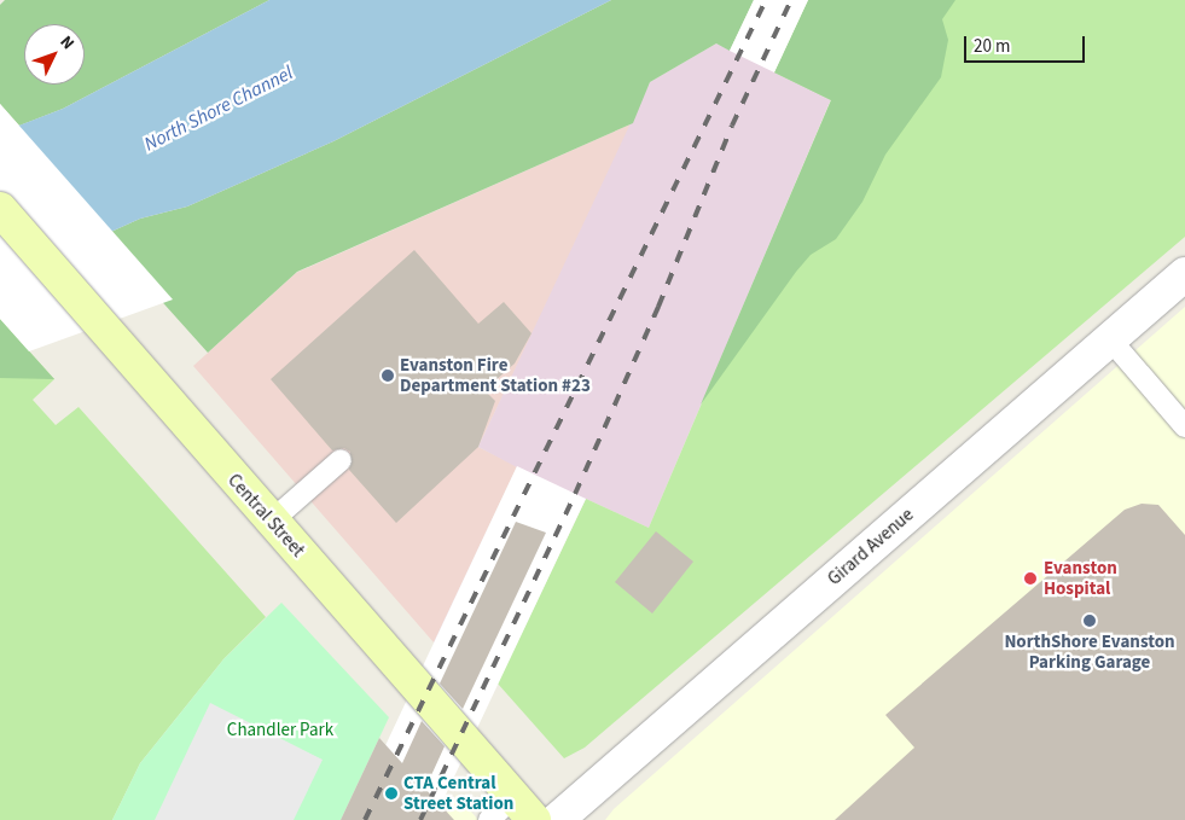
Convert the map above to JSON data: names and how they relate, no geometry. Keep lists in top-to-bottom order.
{
  "streets": {
    "main road": ["Central Street"],
    "street": ["Girard Avenue"]
  },
  "water": ["North Shore Channel"],
  "parks": ["Chandler Park"],
  "places": [
    "Evanston Fire Department Station #23",
    "Evanston Hospital",
    "NorthShore Evanston Parking Garage",
    "CTA Central Street Station"
  ],
  "scale_bar": "20 m",
  "north": "top right"
}
